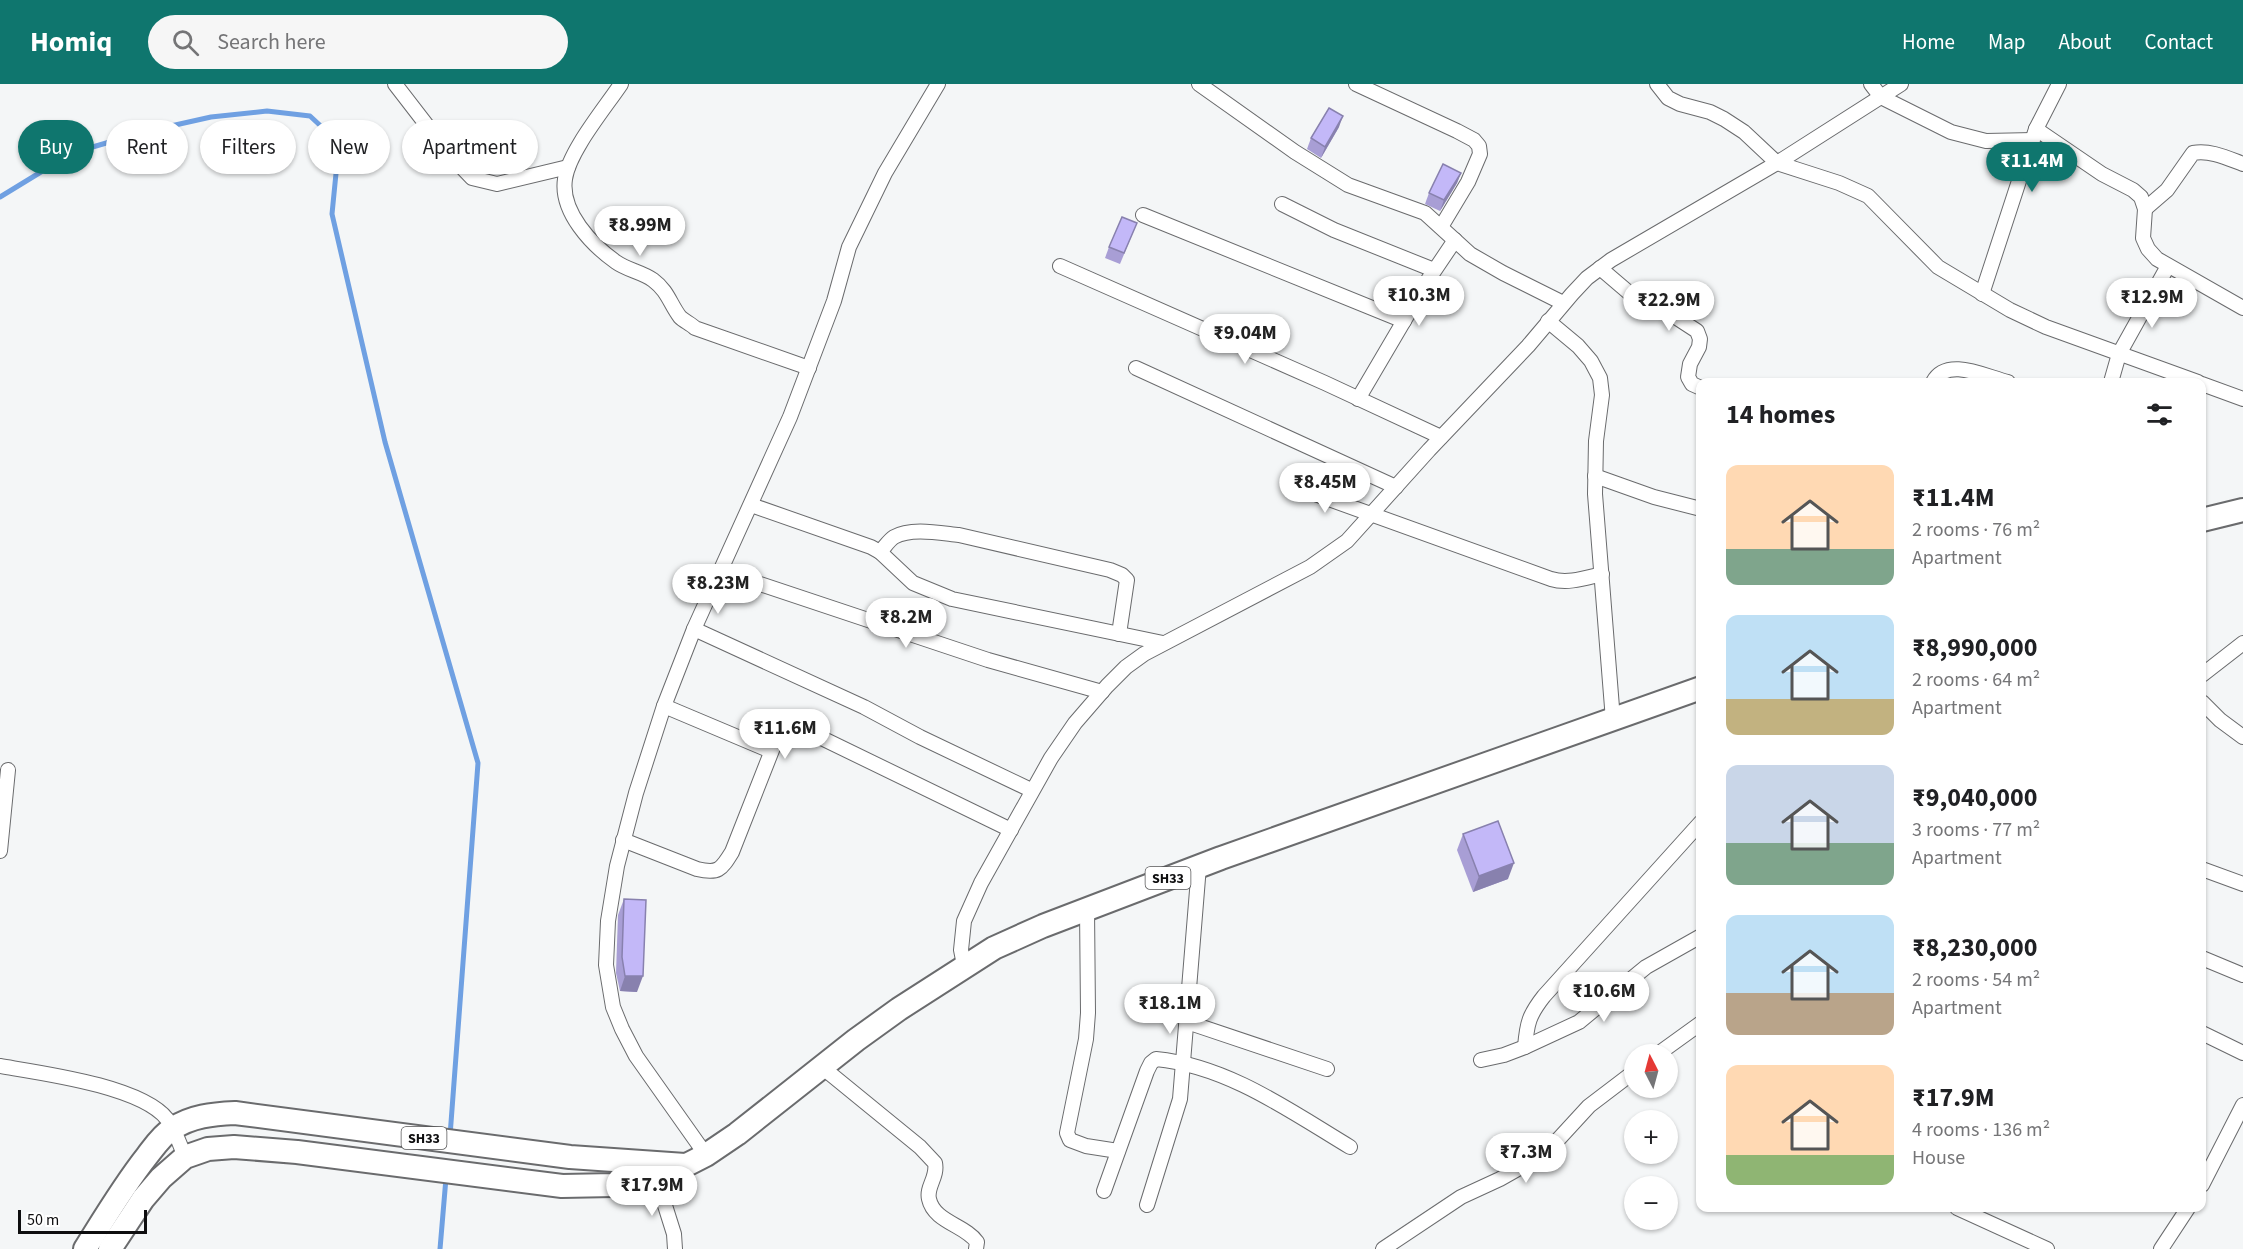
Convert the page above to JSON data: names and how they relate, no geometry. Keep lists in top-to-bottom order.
{
  "streets": {
    "main road": ["SH33"]
  },
  "scale_bar": "50 m",
  "north": "top",
  "page": {
    "header": "Homiq",
    "search": "Search here",
    "nav": [
      "Home",
      "Map",
      "About",
      "Contact"
    ],
    "chip": [
      "Buy",
      "Rent",
      "Filters",
      "New",
      "Apartment"
    ],
    "price": [
      "₹11.4M",
      "₹8.99M",
      "₹10.3M",
      "₹12.9M",
      "₹22.9M",
      "₹9.04M",
      "₹8.45M",
      "₹8.23M",
      "₹8.2M",
      "₹11.6M",
      "₹10.6M",
      "₹18.1M",
      "₹7.3M",
      "₹17.9M"
    ],
    "heading": "14 homes",
    "list": [
      {
        "name": "₹11.4M",
        "note": "2 rooms · 76 m² · Apartment"
      },
      {
        "name": "₹8,990,000",
        "note": "2 rooms · 64 m² · Apartment"
      },
      {
        "name": "₹9,040,000",
        "note": "3 rooms · 77 m² · Apartment"
      },
      {
        "name": "₹8,230,000",
        "note": "2 rooms · 54 m² · Apartment"
      },
      {
        "name": "₹17.9M",
        "note": "4 rooms · 136 m² · House"
      }
    ],
    "map_buttons": ["+", "−"],
    "scale": "50 m"
  }
}
